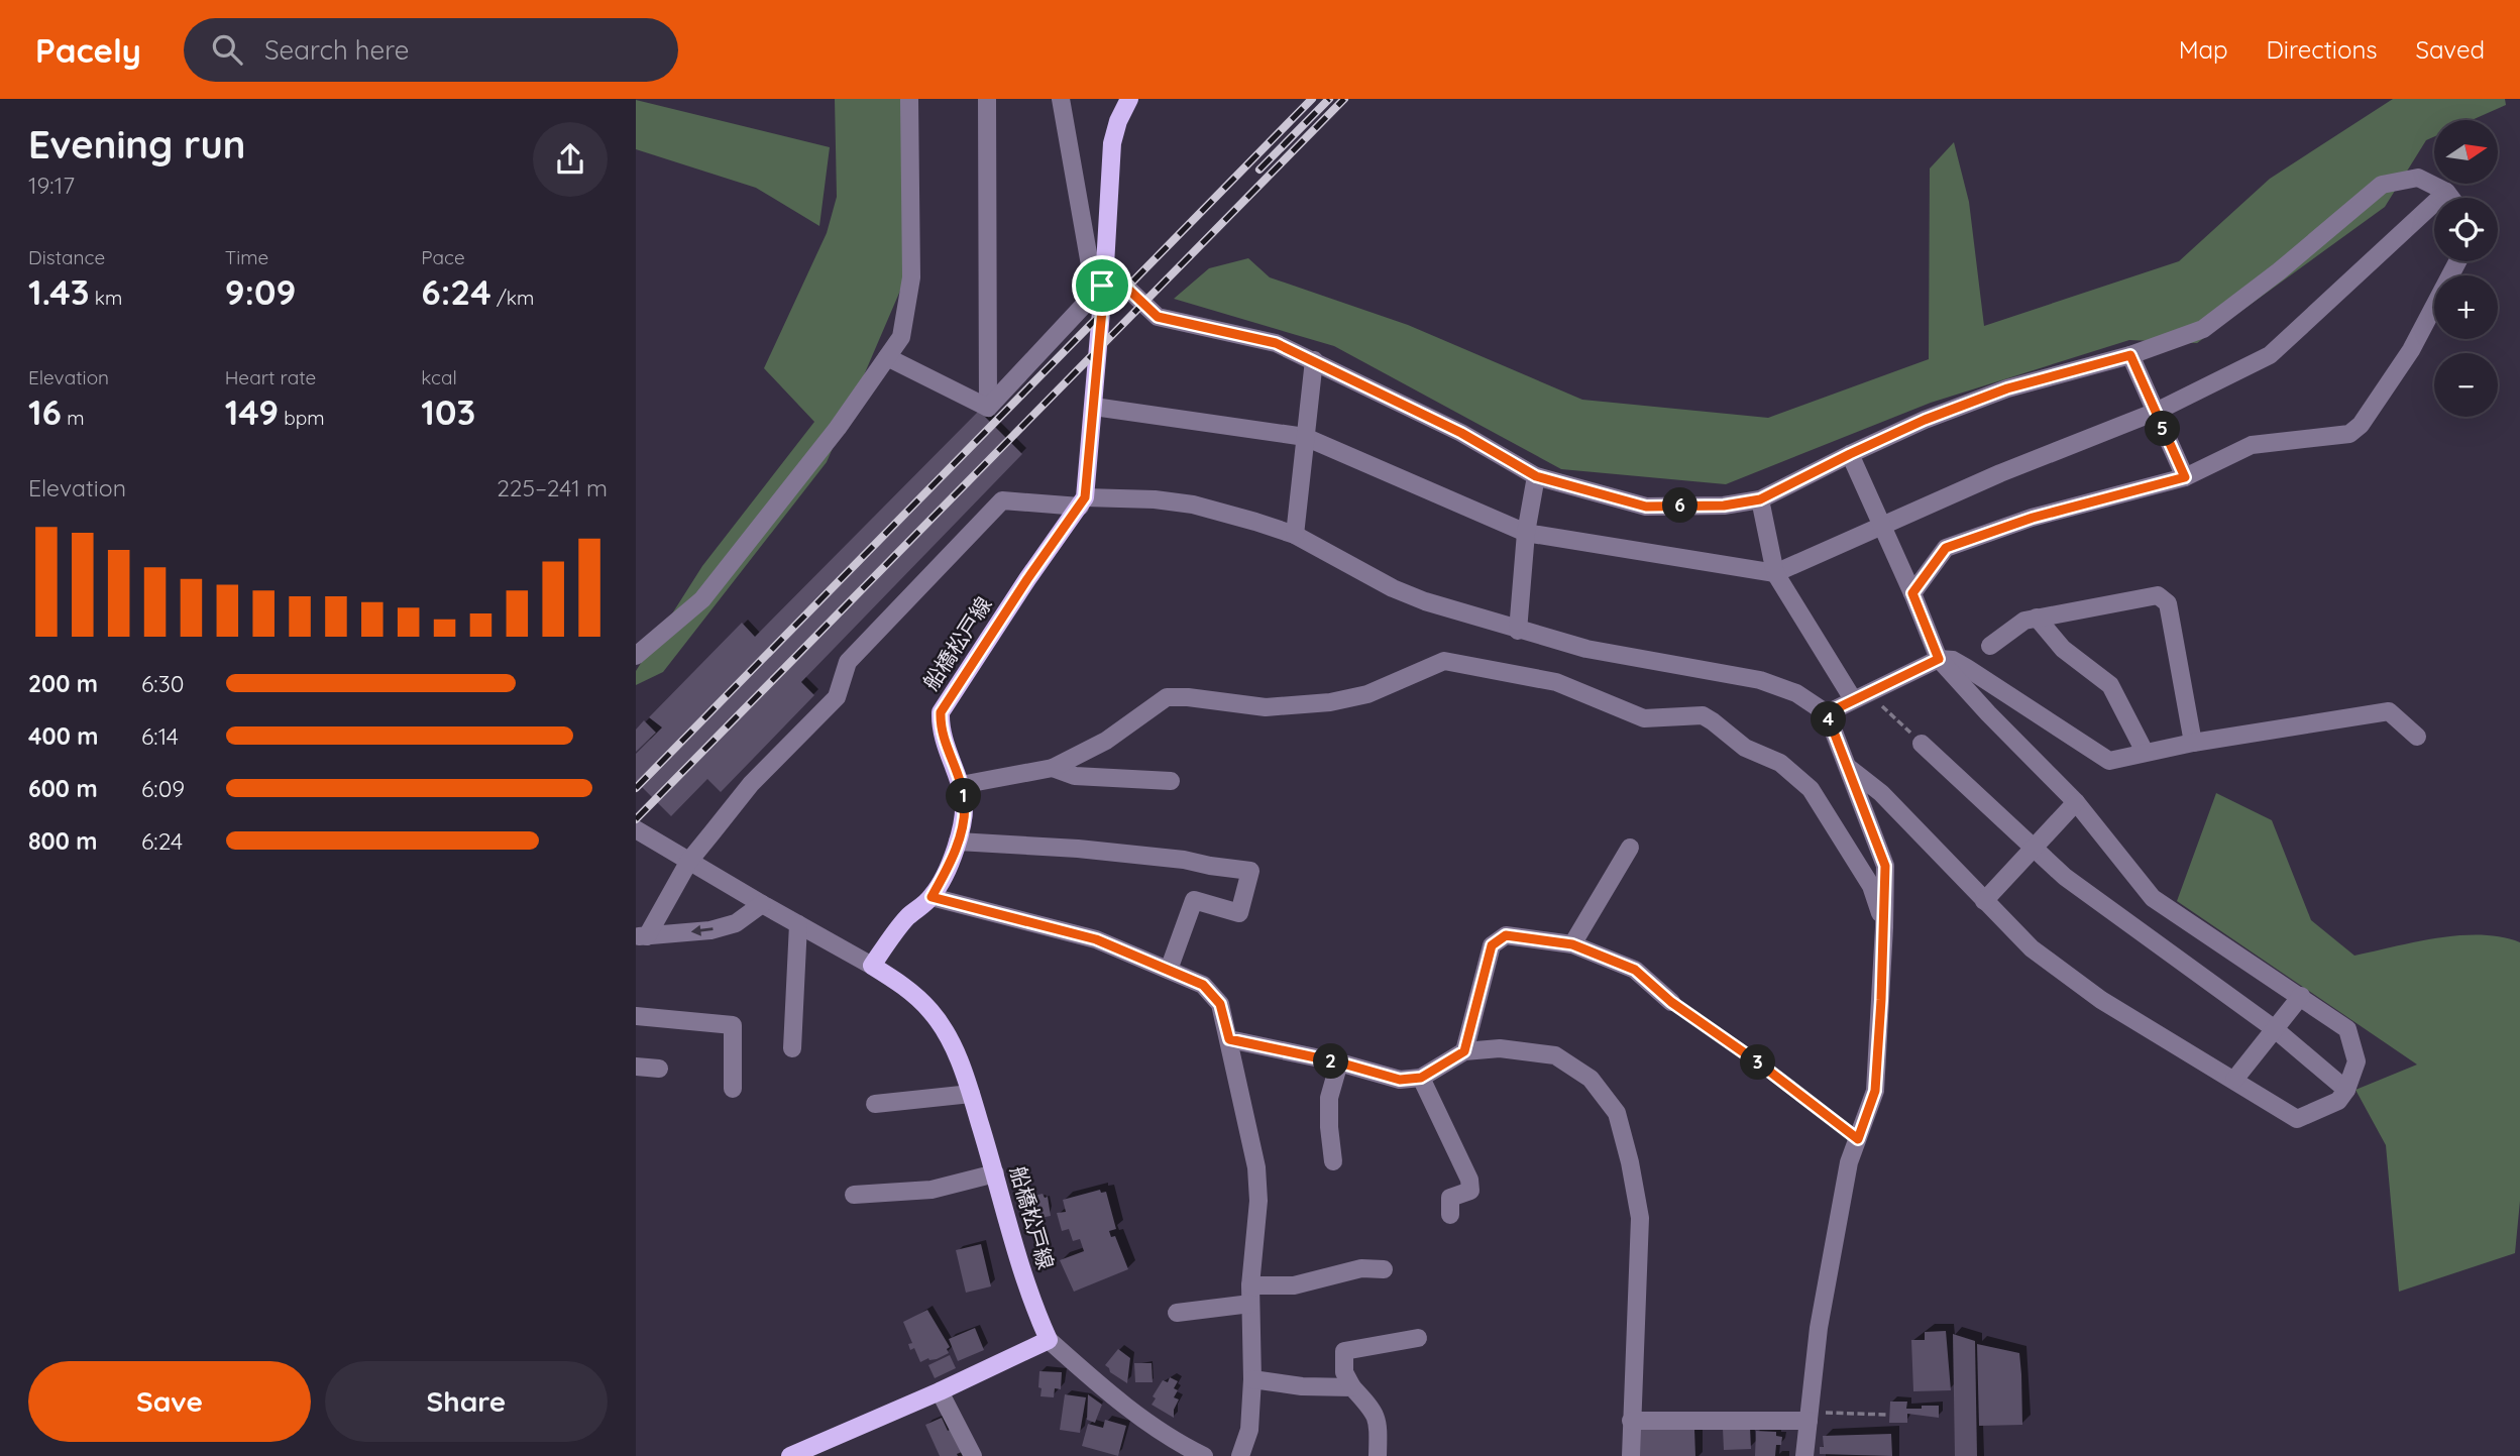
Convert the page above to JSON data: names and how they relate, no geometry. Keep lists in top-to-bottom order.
{
  "streets": {
    "main road": ["船橋松戸線"]
  },
  "north": "right",
  "page": {
    "header": "Pacely",
    "search": "Search here",
    "nav": ["Map", "Directions", "Saved"],
    "heading": ["Evening run", "19:17"],
    "map_buttons": ["+", "−"],
    "stats": [
      ["Distance", "1.43 km"],
      ["Time", "9:09"],
      ["Pace", "6:24 /km"],
      ["Elevation", "16 m"],
      ["Heart rate", "149 bpm"],
      ["kcal", "103"]
    ],
    "pins": [
      "5",
      "6",
      "4",
      "1",
      "2",
      "3"
    ],
    "chart": ["Elevation", "225–241 m"],
    "list": [
      {
        "name": "200 m",
        "note": "6:30"
      },
      {
        "name": "400 m",
        "note": "6:14"
      },
      {
        "name": "600 m",
        "note": "6:09"
      },
      {
        "name": "800 m",
        "note": "6:24"
      }
    ],
    "buttons": ["Save", "Share"]
  }
}
